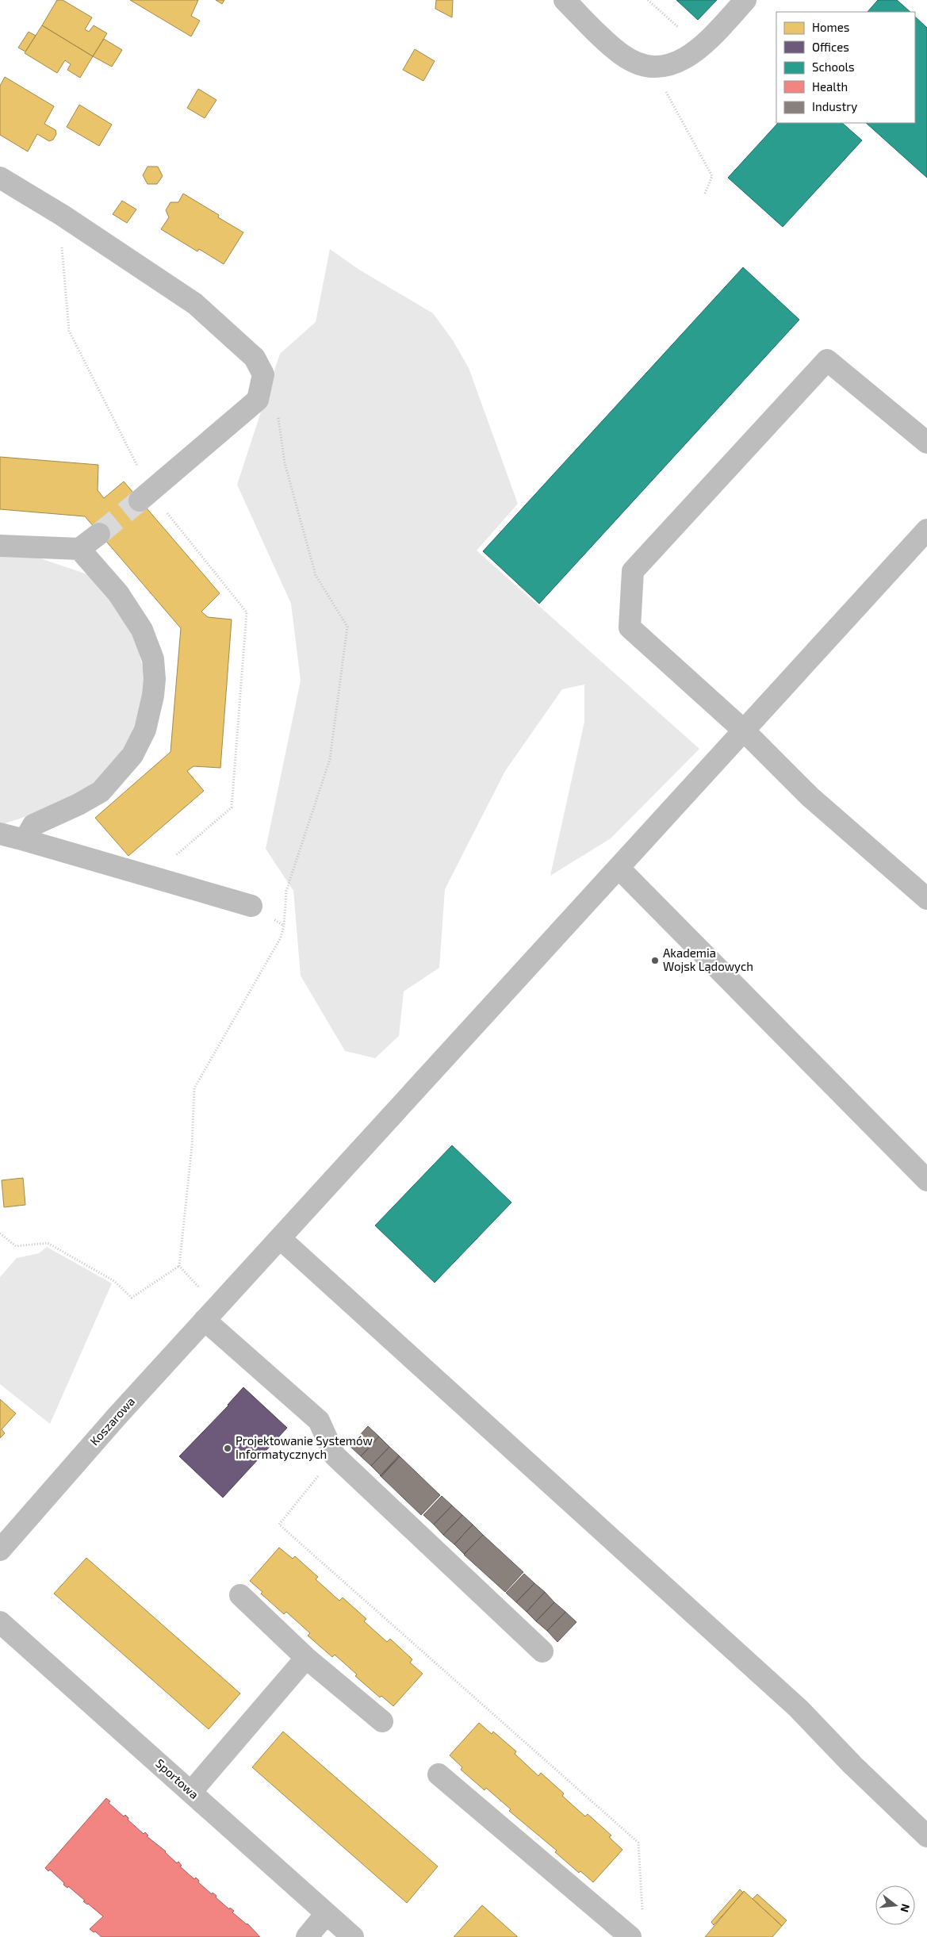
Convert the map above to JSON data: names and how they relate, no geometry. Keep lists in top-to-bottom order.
{
  "streets": {
    "street": ["Koszarowa", "Sportowa"]
  },
  "places": ["Akademia Wojsk Lądowych", "Projektowanie Systemów Informatycznych"],
  "legend": [
    "Homes",
    "Offices",
    "Schools",
    "Health",
    "Industry"
  ],
  "north": "right"
}
